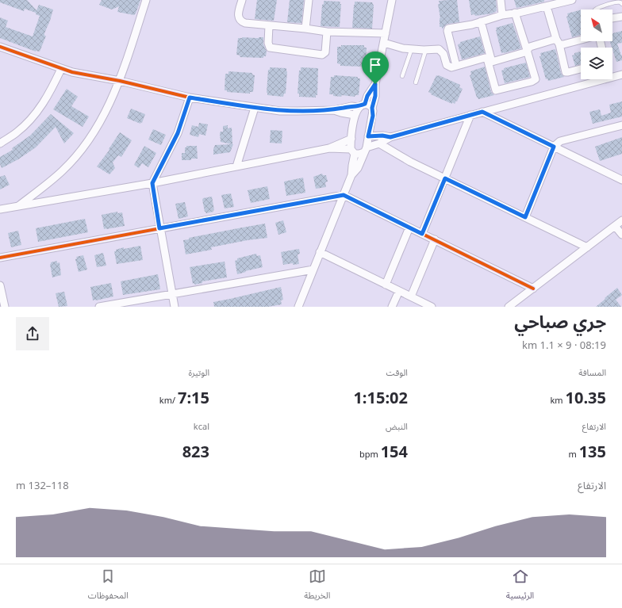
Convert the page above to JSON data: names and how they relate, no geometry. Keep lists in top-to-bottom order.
{
  "north": "top left",
  "page": {
    "heading": ["جري صباحي", "08:19 · 9 × 1.1 km"],
    "stats": [
      ["المسافة", "10.35 km"],
      ["الوقت", "1:15:02"],
      ["الوتيرة", "7:15 /km"],
      ["الارتفاع", "135 m"],
      ["النبض", "154 bpm"],
      ["kcal", "823"]
    ],
    "chart": ["الارتفاع", "118–132 m"],
    "tabs": ["الرئيسية", "الخريطة", "المحفوظات"]
  }
}
